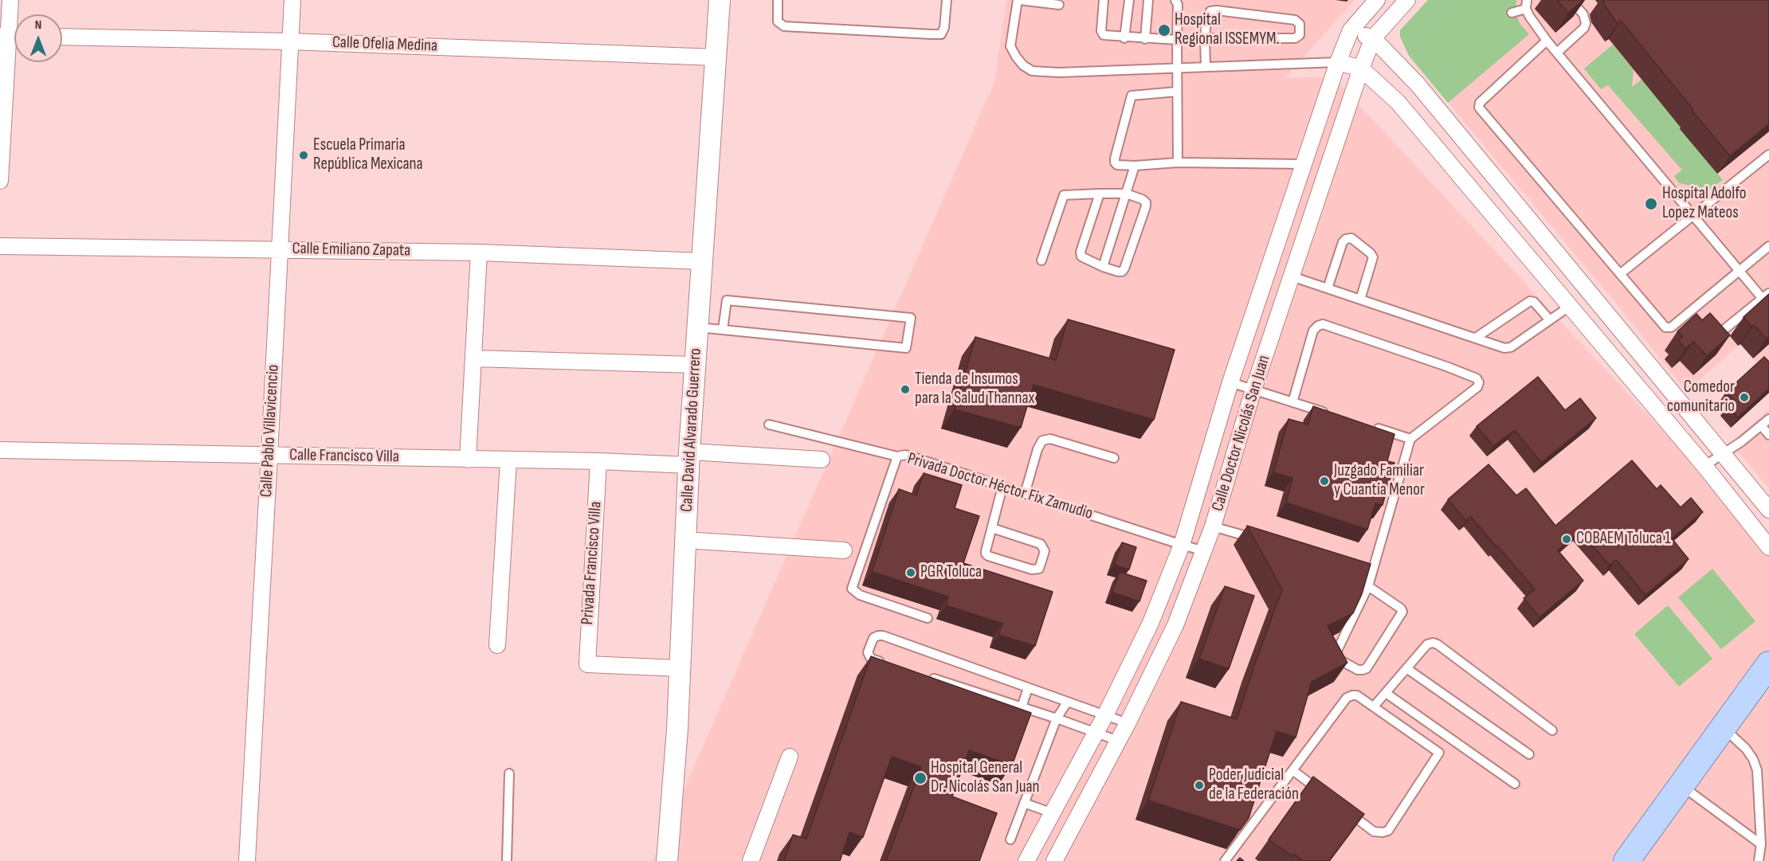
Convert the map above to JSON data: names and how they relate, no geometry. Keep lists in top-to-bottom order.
{
  "streets": {
    "street": [
      "Calle Ofelia Medina",
      "Calle Emiliano Zapata",
      "Calle David Alvarado Guerrero",
      "Calle Pablo Villavicencio",
      "Calle Doctor Nicolás San Juan",
      "Calle Francisco Villa",
      "Privada Francisco Villa"
    ],
    "lane": ["Privada Doctor Héctor Fix Zamudio"]
  },
  "crossings": [
    ["Calle Ofelia Medina", "Calle David Alvarado Guerrero"],
    ["Calle Ofelia Medina", "Calle Pablo Villavicencio"],
    ["Calle Emiliano Zapata", "Calle David Alvarado Guerrero"],
    ["Calle Emiliano Zapata", "Calle Pablo Villavicencio"],
    ["Calle David Alvarado Guerrero", "Calle Francisco Villa"],
    ["Calle David Alvarado Guerrero", "Privada Francisco Villa"],
    ["Calle Pablo Villavicencio", "Calle Francisco Villa"],
    ["Calle Doctor Nicolás San Juan", "Privada Doctor Héctor Fix Zamudio"],
    ["Calle Francisco Villa", "Privada Francisco Villa"]
  ],
  "places": [
    "Hospital Regional ISSEMYM.",
    "Escuela Primaria República Mexicana",
    "Hospital Adolfo Lopez Mateos",
    "Tienda de Insumos para la Salud Thannax",
    "Comedor comunitario",
    "Juzgado Familiar y Cuantía Menor",
    "COBAEM Toluca 1",
    "PGR Toluca",
    "Hospital General Dr. Nicolás San Juan",
    "Poder Judicial de la Federación"
  ],
  "north": "top"
}
